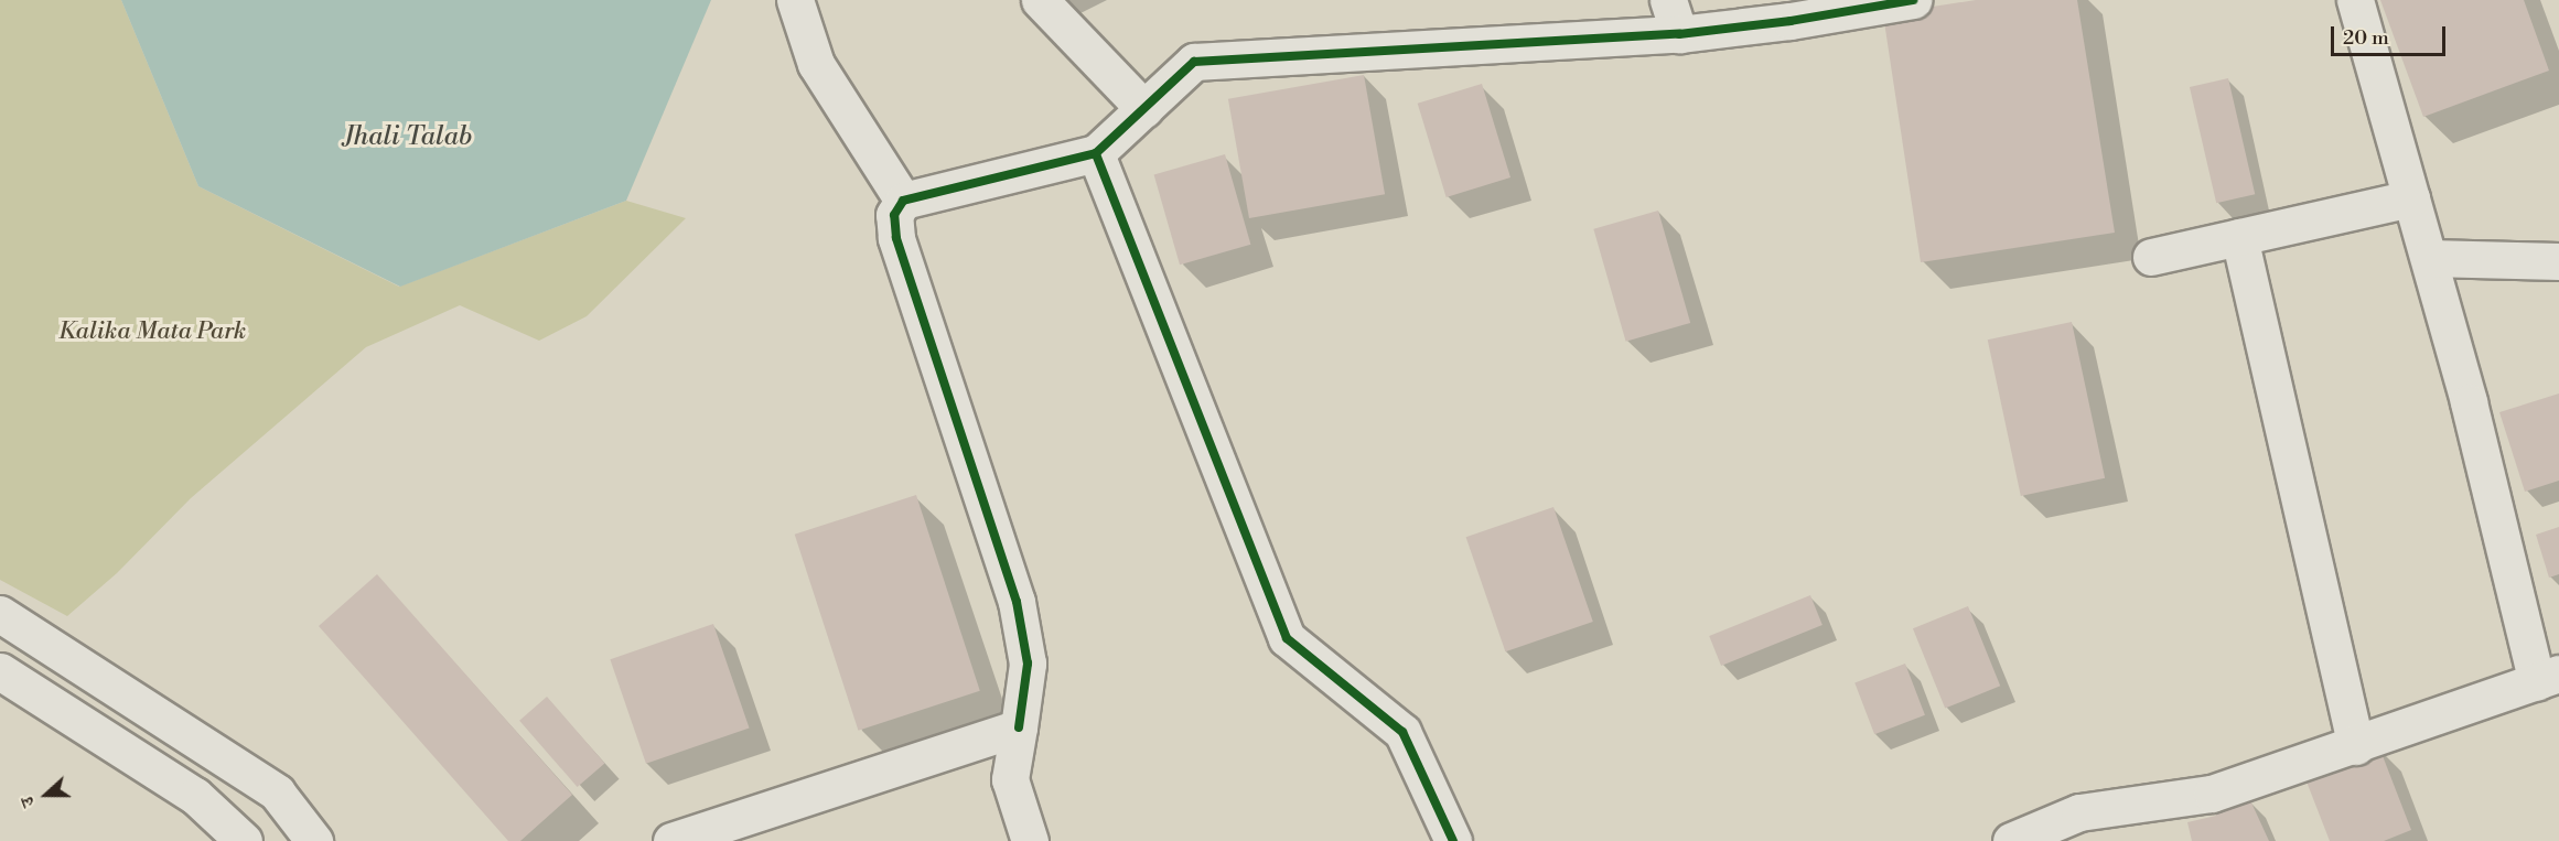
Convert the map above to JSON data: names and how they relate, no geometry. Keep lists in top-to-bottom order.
{
  "water": ["Jhali Talab"],
  "parks": ["Kalika Mata Park"],
  "scale_bar": "20 m",
  "north": "left"
}
